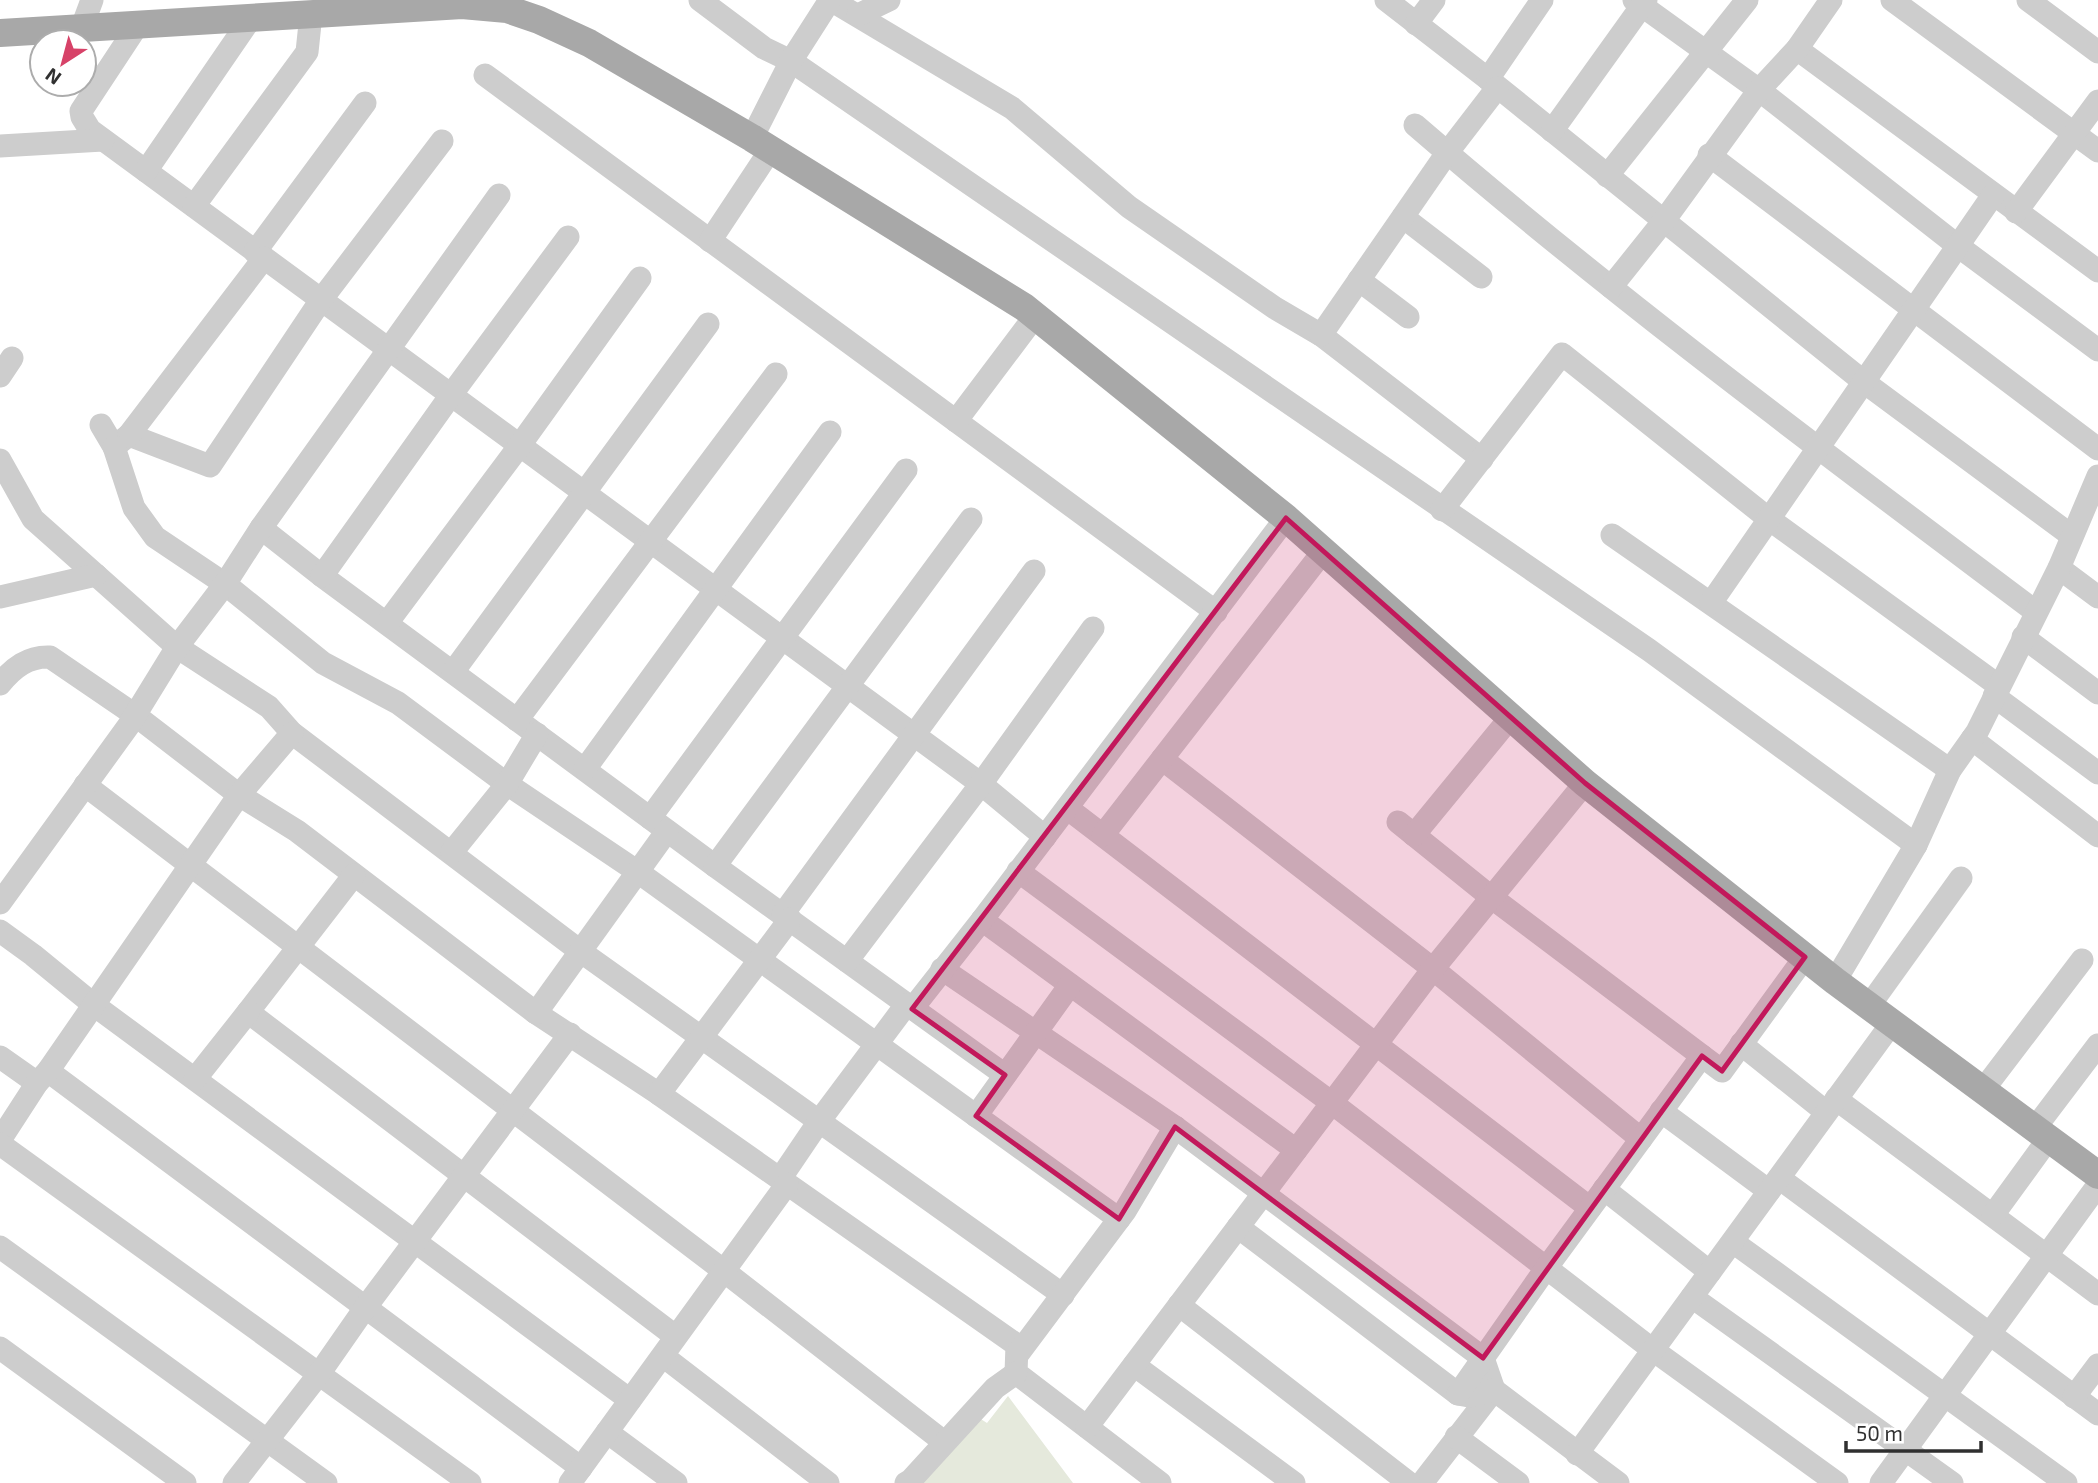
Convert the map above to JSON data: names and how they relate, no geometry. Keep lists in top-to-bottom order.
{
  "scale_bar": "50 m",
  "north": "bottom left"
}
